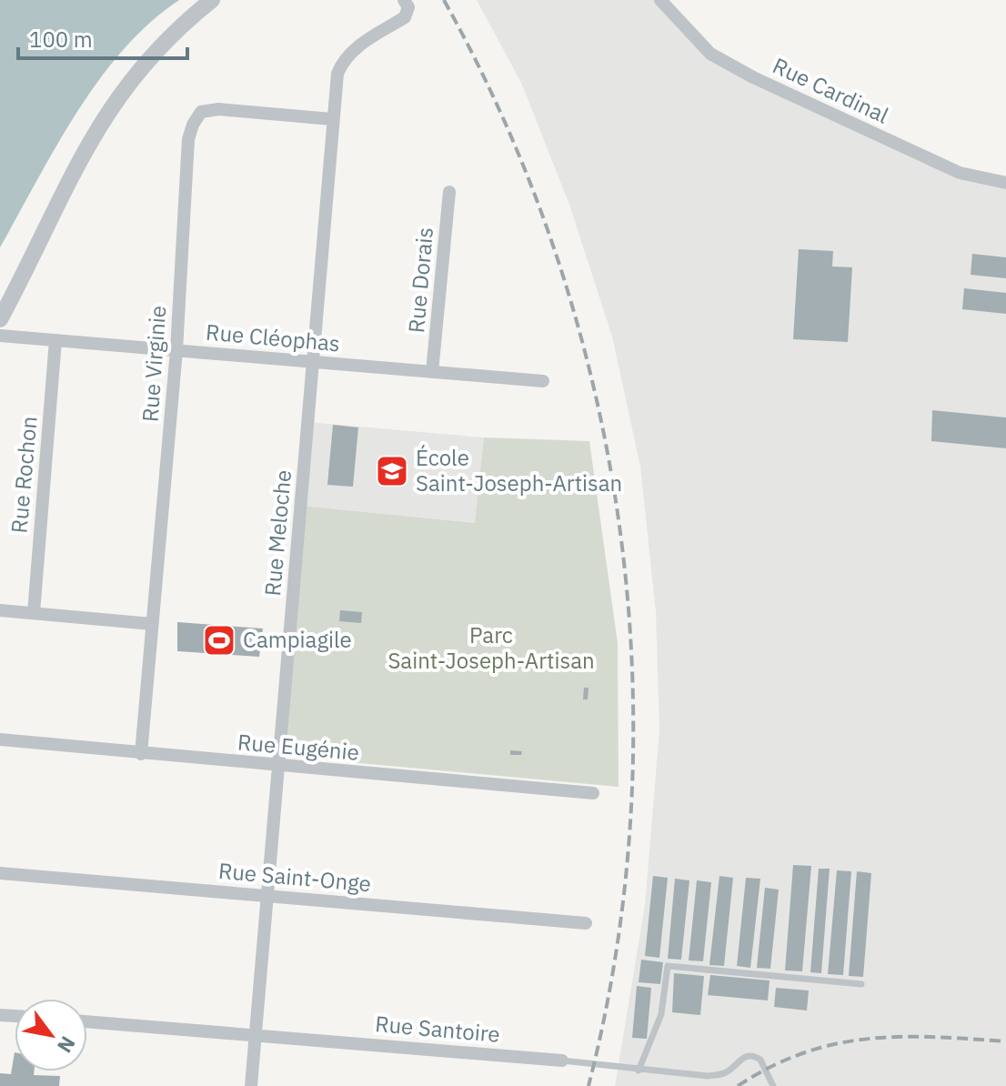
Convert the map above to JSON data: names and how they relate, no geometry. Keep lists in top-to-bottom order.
{
  "streets": {
    "street": [
      "Rue Cardinal",
      "Rue Dorais",
      "Rue Cléophas",
      "Rue Virginie",
      "Rue Rochon",
      "Rue Meloche",
      "Rue Eugénie",
      "Rue Saint-Onge",
      "Rue Santoire"
    ]
  },
  "crossings": [
    ["Rue Dorais", "Rue Cléophas"],
    ["Rue Cléophas", "Rue Virginie"],
    ["Rue Cléophas", "Rue Rochon"],
    ["Rue Cléophas", "Rue Meloche"],
    ["Rue Virginie", "Rue Meloche"],
    ["Rue Virginie", "Rue Eugénie"],
    ["Rue Meloche", "Rue Eugénie"],
    ["Rue Meloche", "Rue Saint-Onge"],
    ["Rue Meloche", "Rue Santoire"]
  ],
  "parks": ["Parc Saint-Joseph-Artisan"],
  "places": {
    "school or university": ["École Saint-Joseph-Artisan"],
    "sports": ["Campiagile"]
  },
  "scale_bar": "100 m",
  "north": "bottom right"
}
